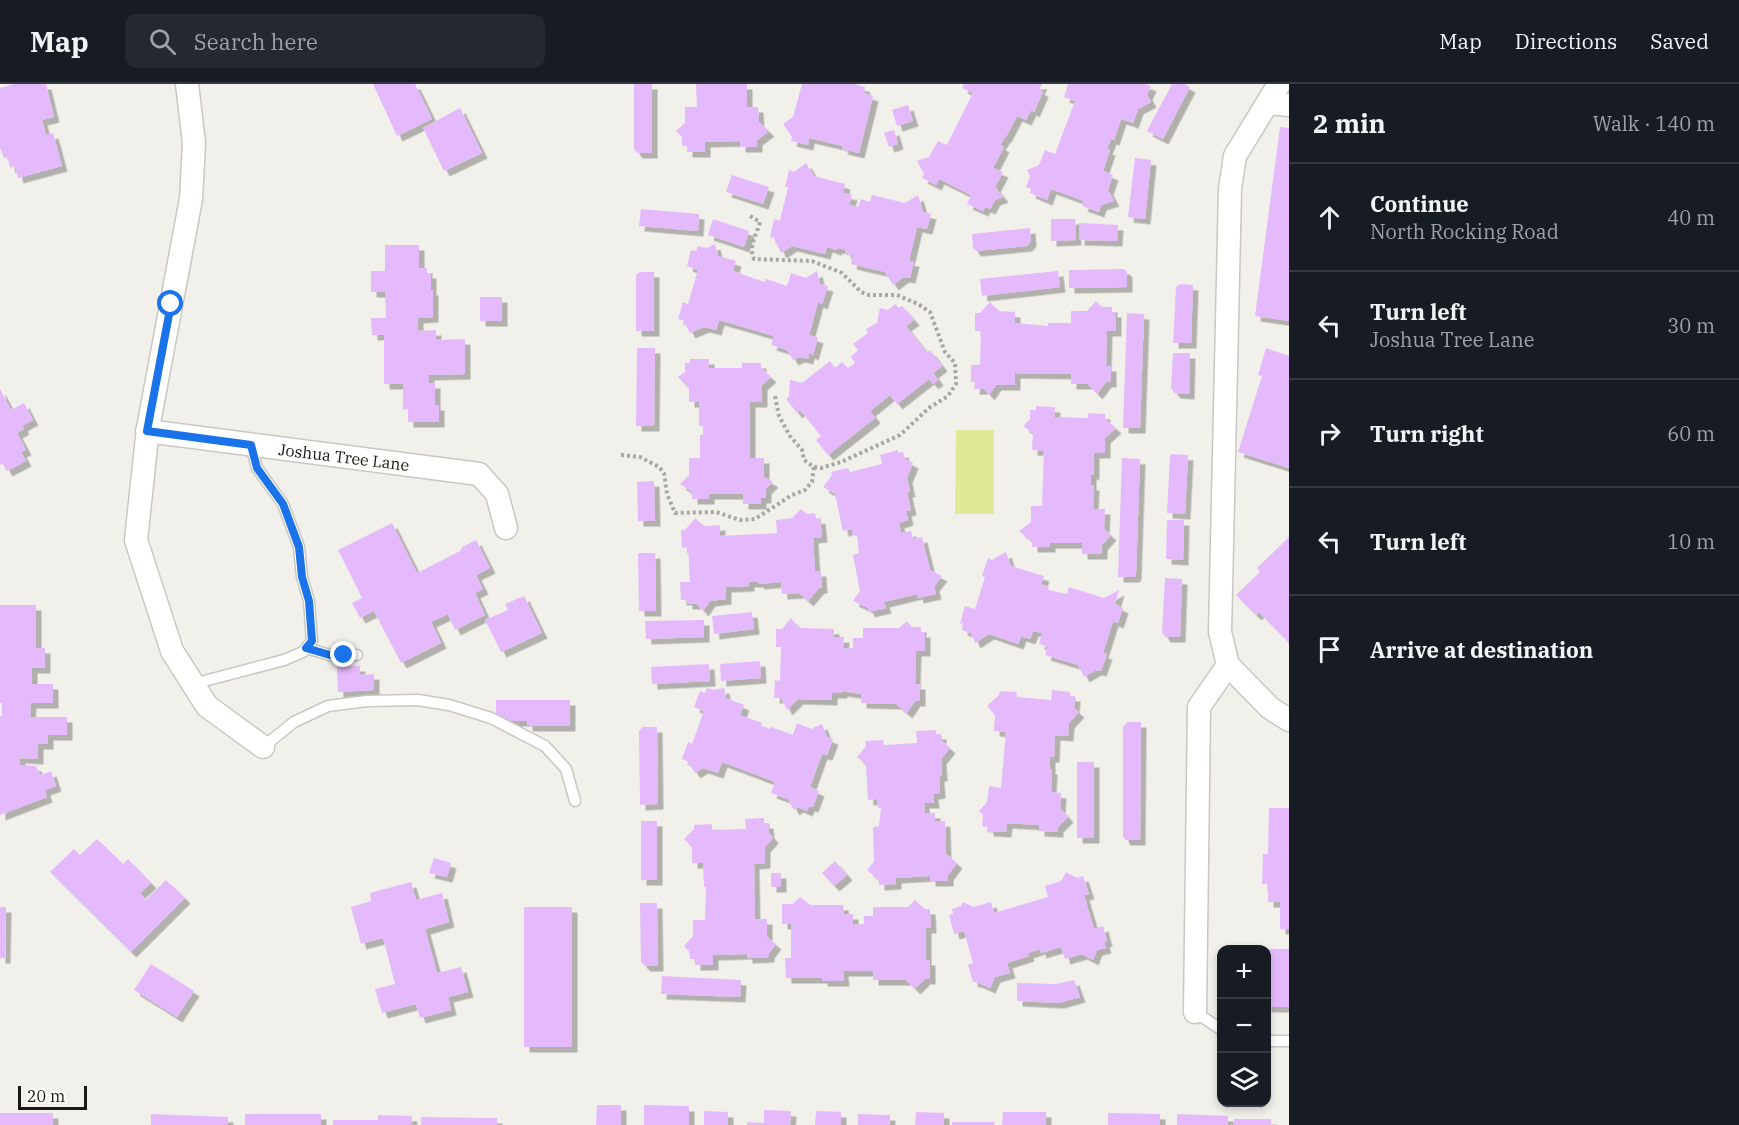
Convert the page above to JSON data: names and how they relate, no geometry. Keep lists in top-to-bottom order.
{
  "streets": {
    "street": ["Joshua Tree Lane"]
  },
  "scale_bar": "20 m",
  "page": {
    "header": "Map",
    "search": "Search here",
    "nav": ["Map", "Directions", "Saved"],
    "heading": ["2 min", "Walk · 140 m"],
    "list": [
      ["Continue", "North Rocking Road", "40 m"],
      ["Turn left", "Joshua Tree Lane", "30 m"],
      ["Turn right", "60 m"],
      ["Turn left", "10 m"],
      "Arrive at destination"
    ],
    "map_buttons": ["+", "−"],
    "scale": "20 m"
  }
}
